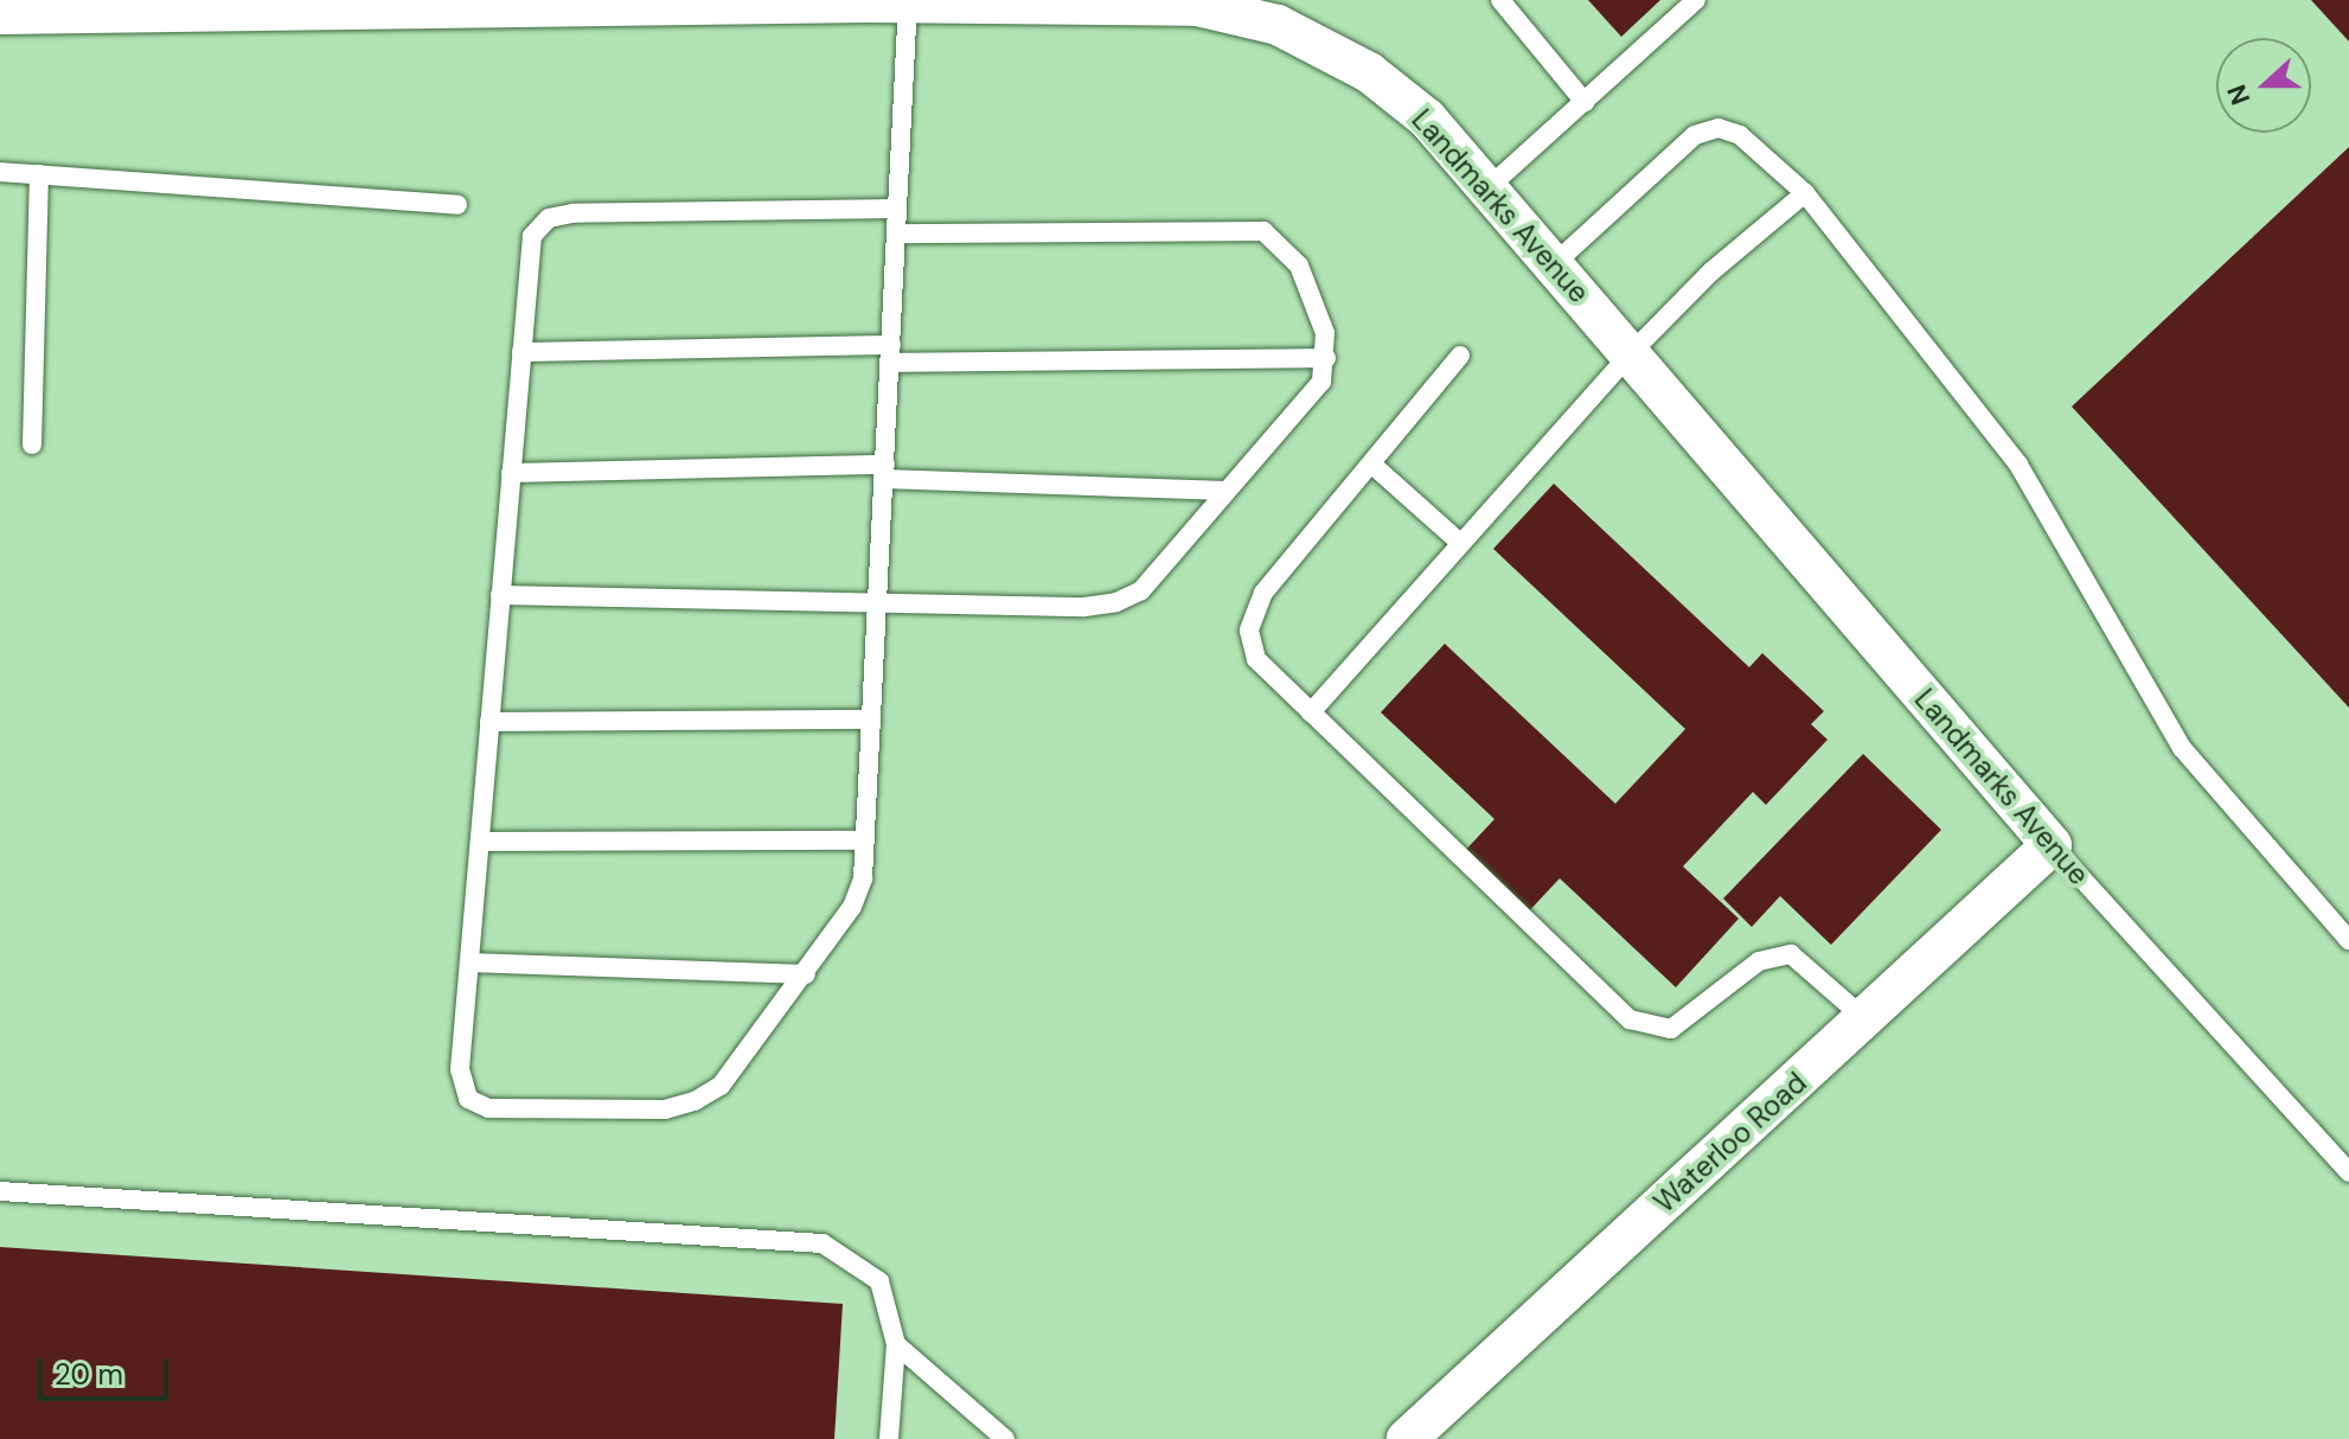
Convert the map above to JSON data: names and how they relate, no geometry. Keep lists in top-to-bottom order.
{
  "streets": {
    "street": ["Landmarks Avenue", "Waterloo Road"]
  },
  "crossings": [
    ["Landmarks Avenue", "Waterloo Road"]
  ],
  "scale_bar": "20 m",
  "north": "left"
}
